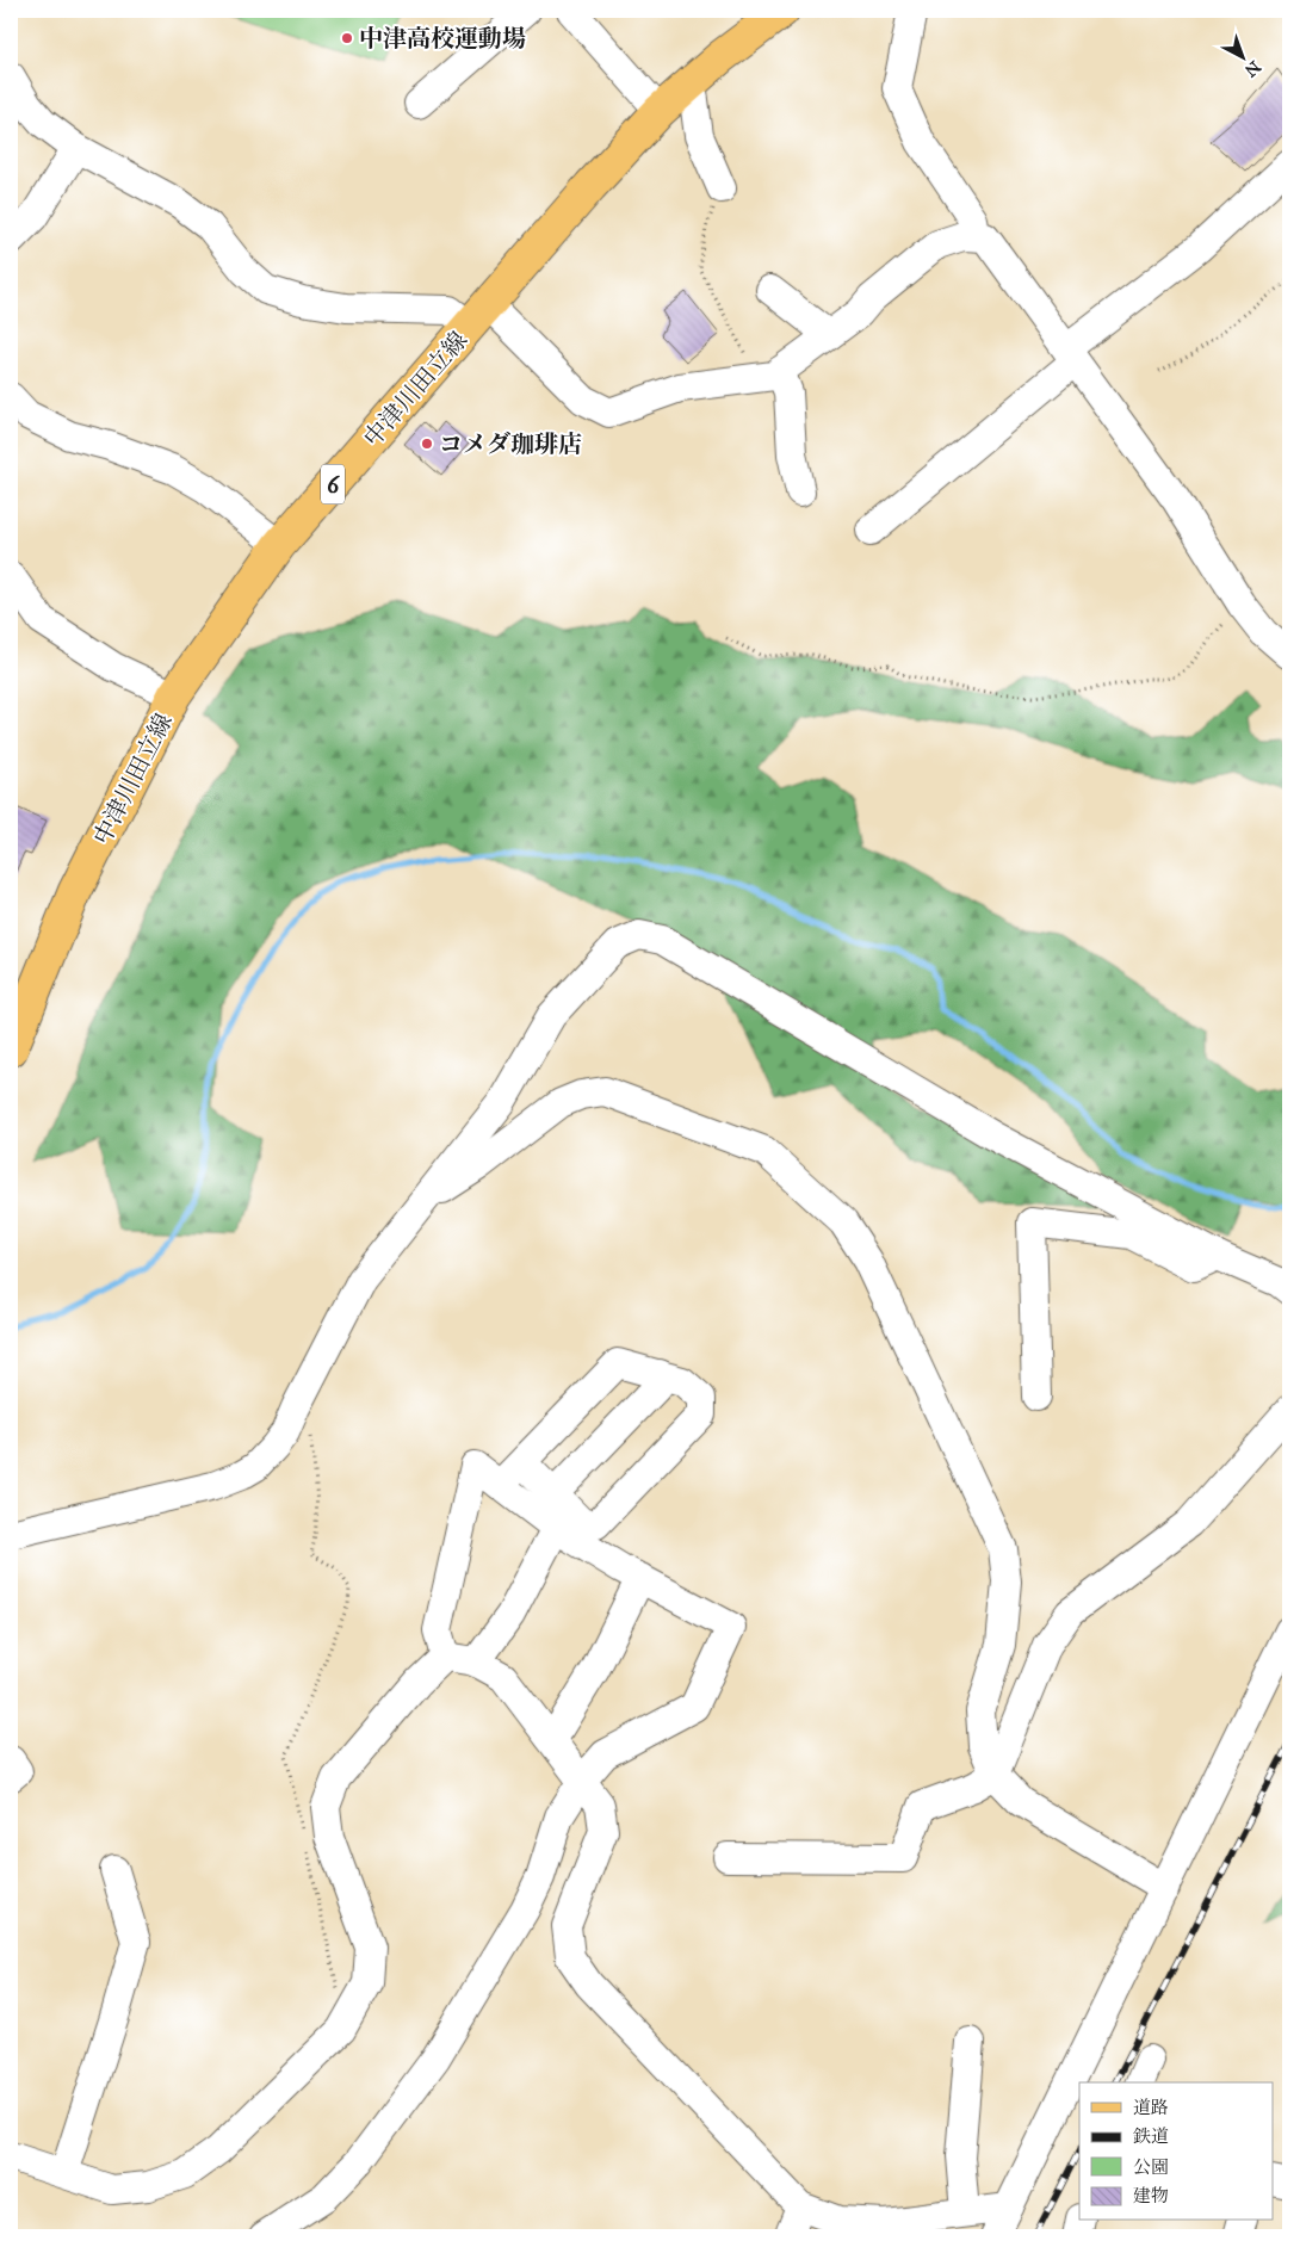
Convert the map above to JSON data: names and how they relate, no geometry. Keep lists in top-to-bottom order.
{
  "streets": {
    "main road": ["中津川田立線", "6"]
  },
  "places": ["中津高校運動場", "コメダ珈琲店"],
  "legend": [
    "道路",
    "鉄道",
    "公園",
    "建物"
  ],
  "north": "bottom right"
}
